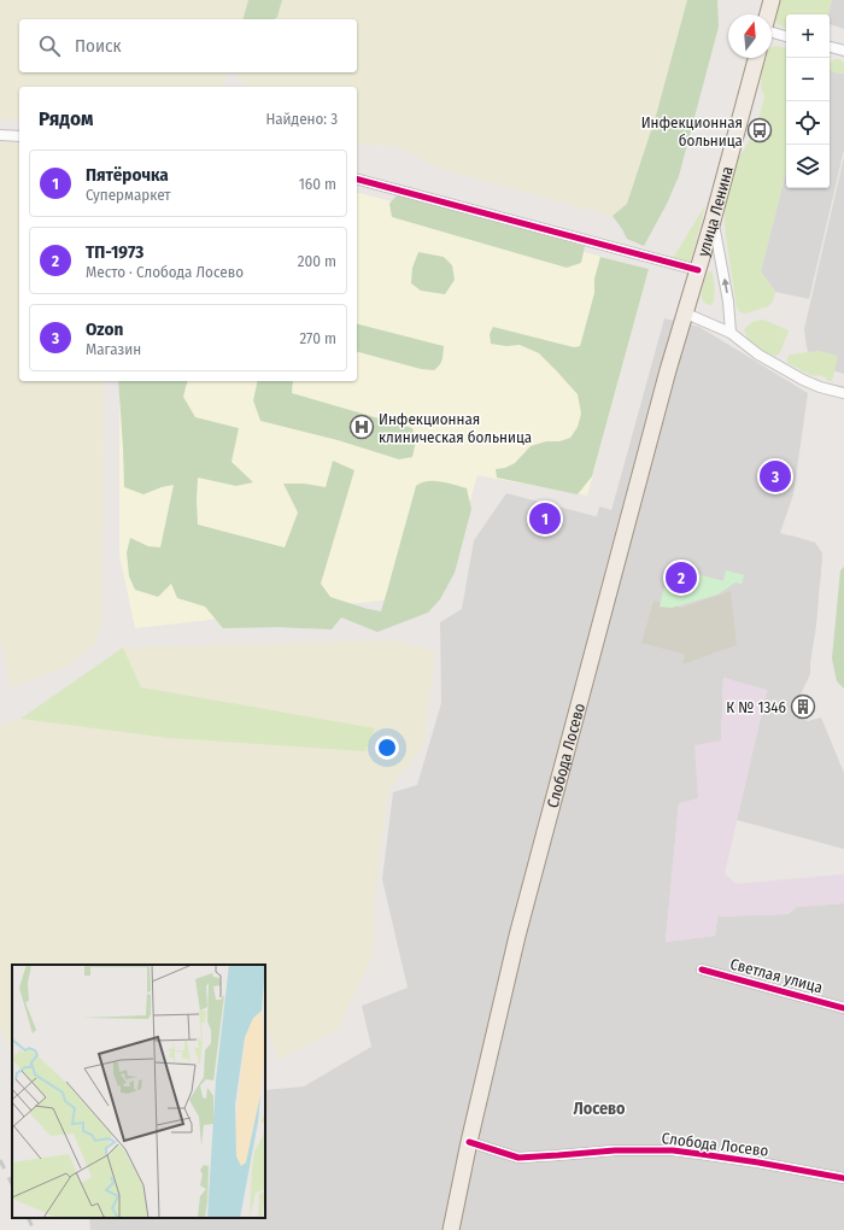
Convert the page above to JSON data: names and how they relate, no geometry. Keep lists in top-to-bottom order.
{
  "streets": {
    "main road": ["улица Ленина", "Слобода Лосево"],
    "street": ["Светлая улица"]
  },
  "crossings": [
    ["улица Ленина", "Слобода Лосево"]
  ],
  "districts": ["Лосево"],
  "places": {
    "bus stop": ["Инфекционная больница"],
    "hospital": ["Инфекционная клиническая больница"],
    "building": ["К № 1346"]
  },
  "north": "top",
  "page": {
    "map_buttons": ["+", "−"],
    "search": "Поиск",
    "heading": ["Рядом", "Найдено: 3"],
    "list": [
      {
        "mark": "1",
        "name": "Пятёрочка",
        "note": "Супермаркет",
        "value": "160 m"
      },
      {
        "mark": "2",
        "name": "ТП-1973",
        "note": "Место · Слобода Лосево",
        "value": "200 m"
      },
      {
        "mark": "3",
        "name": "Ozon",
        "note": "Магазин",
        "value": "270 m"
      }
    ],
    "pins": ["3", "1", "2"]
  }
}
